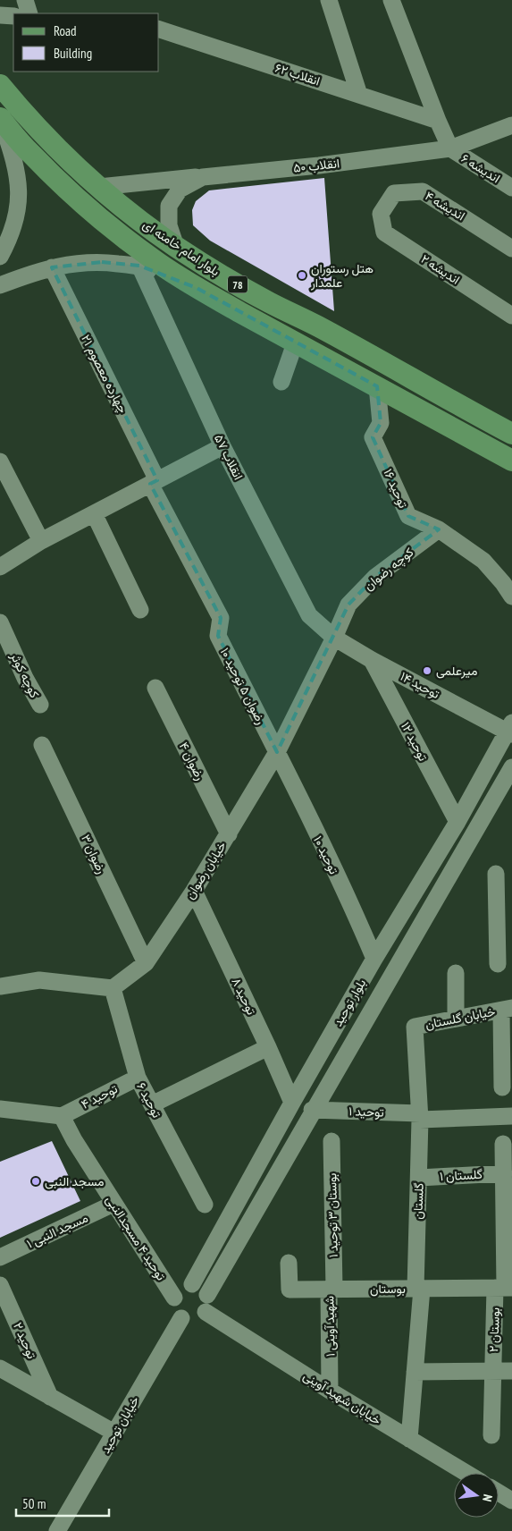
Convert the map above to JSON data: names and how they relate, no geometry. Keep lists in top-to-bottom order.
{
  "streets": {
    "main road": ["بلوار امام خامنه ای", "78"],
    "street": [
      "انقلاب ۶۲",
      "انقلاب ۵۰",
      "اندیشه ۶",
      "اندیشه ۴",
      "اندیشه ۲",
      "چهارده معصوم ۲۱",
      "انقلاب ۵۷",
      "توحید ۱۶",
      "کوچه رضوان",
      "کوچه کوثر",
      "توحید ۱۴",
      "رضوان ۵ توحید ۱۰",
      "توحید ۱۲",
      "رضوان ۴",
      "رضوان ۳",
      "توحید ۱۰",
      "خیابان رضوان",
      "توحید ۸",
      "بلوار توحید",
      "خیابان گلستان",
      "توحید ۴",
      "توحید ۶",
      "توحید ۱",
      "گلستان ۱",
      "گلستان",
      "بوستان ۳ توحید ۱",
      "مسجد النبی ۱",
      "توحید ۴ مسجدالنبی",
      "بوستان",
      "شهید آوینی ۱",
      "بوستان ۲",
      "توحید ۲",
      "خیابان شهید آوینی",
      "خیابان توحید"
    ]
  },
  "crossings": [
    ["انقلاب ۵۰", "اندیشه ۶"],
    ["انقلاب ۵۰", "بلوار امام خامنه ای"],
    ["اندیشه ۴", "اندیشه ۲"],
    ["بلوار امام خامنه ای", "توحید ۱۶"],
    ["چهارده معصوم ۲۱", "رضوان ۵ توحید ۱۰"],
    ["انقلاب ۵۷", "کوچه رضوان"],
    ["انقلاب ۵۷", "توحید ۱۴"],
    ["انقلاب ۵۷", "خیابان رضوان"],
    ["توحید ۱۶", "کوچه رضوان"],
    ["کوچه رضوان", "توحید ۱۴"],
    ["کوچه رضوان", "خیابان رضوان"],
    ["توحید ۱۴", "توحید ۱۲"],
    ["توحید ۱۴", "خیابان رضوان"],
    ["توحید ۱۴", "بلوار توحید"],
    ["رضوان ۵ توحید ۱۰", "توحید ۱۰"],
    ["رضوان ۵ توحید ۱۰", "خیابان رضوان"],
    ["توحید ۱۲", "بلوار توحید"],
    ["رضوان ۴", "خیابان رضوان"],
    ["رضوان ۳", "خیابان رضوان"],
    ["توحید ۱۰", "خیابان رضوان"],
    ["توحید ۱۰", "بلوار توحید"],
    ["خیابان رضوان", "توحید ۸"],
    ["خیابان رضوان", "توحید ۶"],
    ["توحید ۸", "بلوار توحید"],
    ["بلوار توحید", "توحید ۱"],
    ["بلوار توحید", "توحید ۴ مسجدالنبی"],
    ["بلوار توحید", "خیابان شهید آوینی"],
    ["بلوار توحید", "خیابان توحید"],
    ["خیابان گلستان", "توحید ۱"],
    ["خیابان گلستان", "گلستان"],
    ["توحید ۴", "توحید ۶"],
    ["توحید ۴", "توحید ۴ مسجدالنبی"],
    ["توحید ۱", "گلستان"],
    ["گلستان ۱", "گلستان"],
    ["گلستان ۱", "بوستان ۲"],
    ["گلستان", "بوستان"],
    ["گلستان", "خیابان شهید آوینی"],
    ["بوستان ۳ توحید ۱", "بوستان"],
    ["بوستان ۳ توحید ۱", "شهید آوینی ۱"],
    ["مسجد النبی ۱", "توحید ۴ مسجدالنبی"],
    ["توحید ۴ مسجدالنبی", "خیابان شهید آوینی"],
    ["توحید ۴ مسجدالنبی", "خیابان توحید"],
    ["بوستان", "شهید آوینی ۱"],
    ["بوستان", "بوستان ۲"],
    ["شهید آوینی ۱", "خیابان شهید آوینی"],
    ["خیابان شهید آوینی", "خیابان توحید"]
  ],
  "places": ["هتل رستوران علمدار", "میرعلمی", "مسجد النبی"],
  "legend": ["Road", "Building"],
  "scale_bar": "50 m",
  "north": "right"
}
